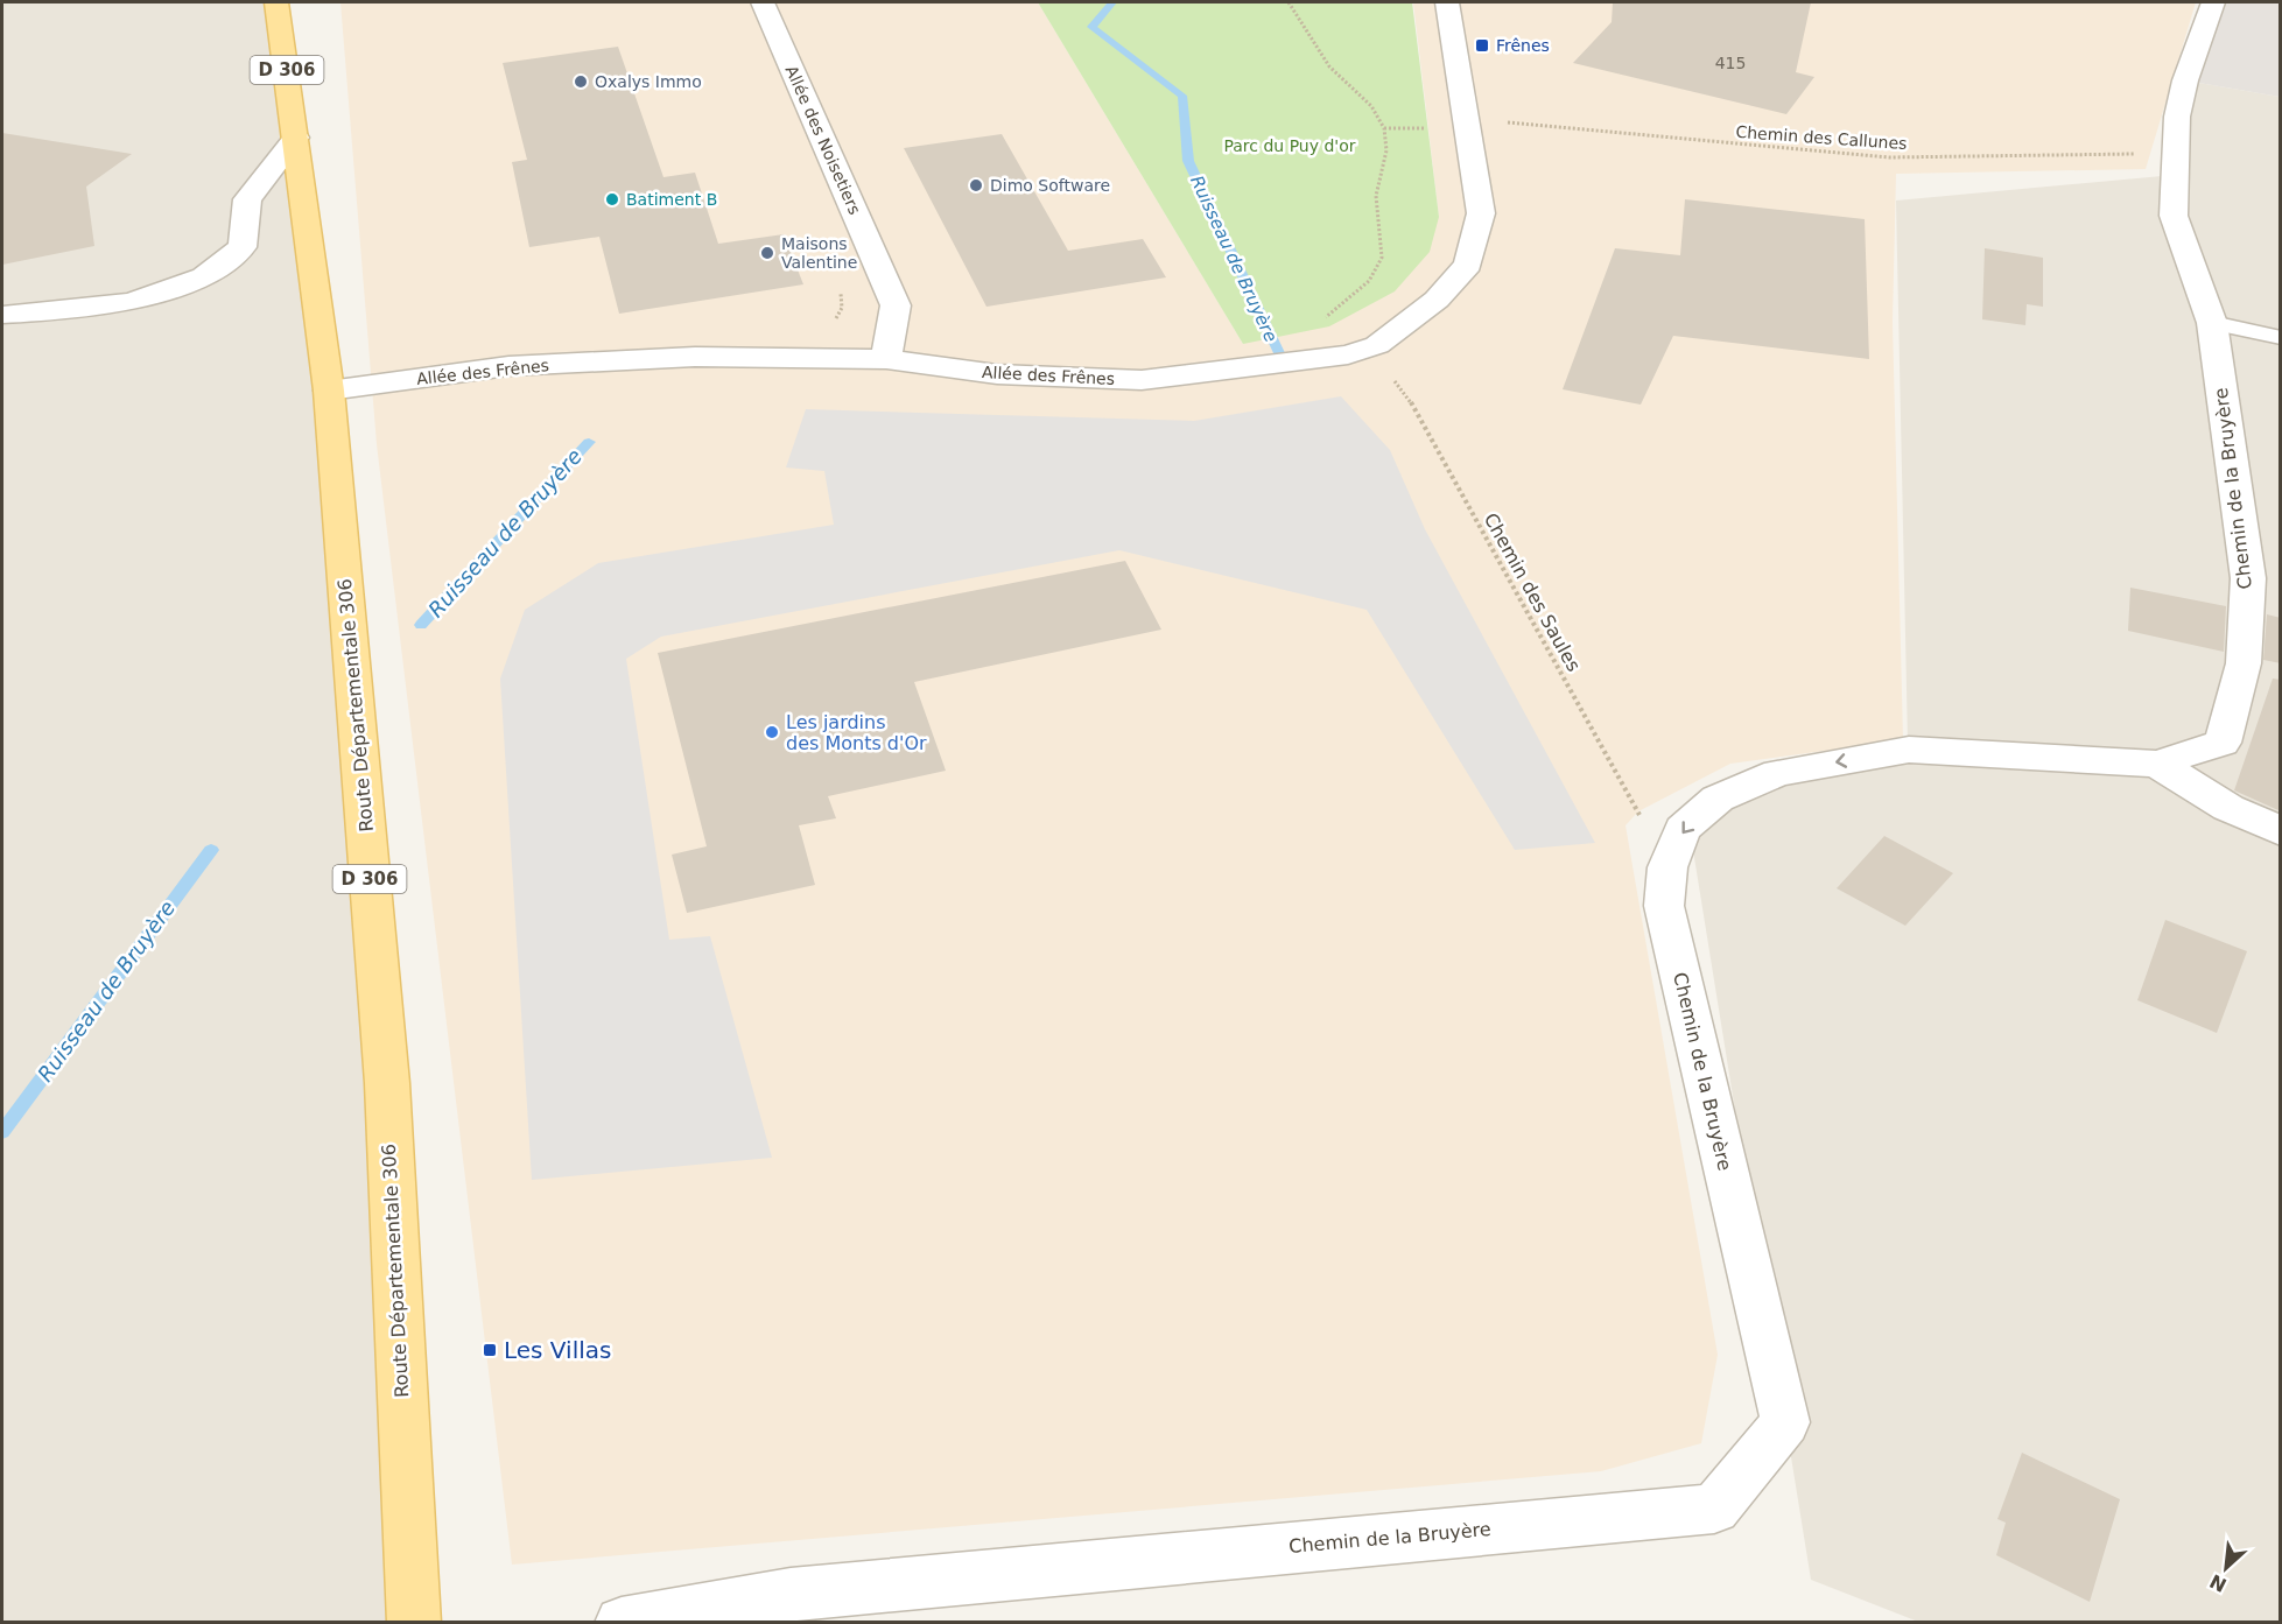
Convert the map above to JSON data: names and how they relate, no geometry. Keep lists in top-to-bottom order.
{
  "streets": {
    "main road": ["D 306", "Route Départementale 306"],
    "street": ["Allée des Noisetiers", "Allée des Frênes", "Chemin de la Bruyère"],
    "path": ["Chemin des Callunes", "Chemin des Saules"]
  },
  "crossings": [
    ["Chemin des Callunes", "Allée des Frênes"],
    ["Chemin des Callunes", "Chemin de la Bruyère"],
    ["Allée des Noisetiers", "Allée des Frênes"],
    ["Allée des Frênes", "Chemin des Saules"],
    ["Allée des Frênes", "Route Départementale 306"],
    ["Chemin de la Bruyère", "Chemin des Saules"]
  ],
  "water": ["Ruisseau de Bruyère"],
  "parks": ["Parc du Puy d'or"],
  "places": {
    "transit": ["Frênes", "Les Villas"],
    "other": [
      "Oxalys Immo",
      "Dimo Software",
      "Batiment B",
      "Maisons Valentine",
      "Les jardins des Monts d'Or"
    ]
  },
  "house_numbers": ["415"],
  "north": "bottom left"
}
